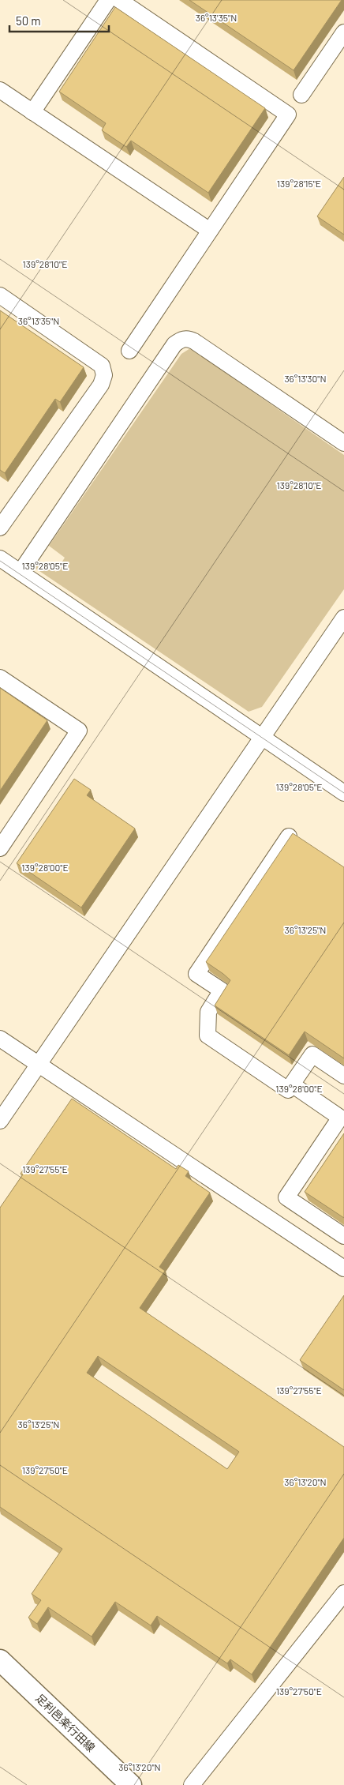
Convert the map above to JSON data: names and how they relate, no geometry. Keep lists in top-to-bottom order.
{
  "streets": {
    "main road": ["足利邑楽行田線"]
  },
  "scale_bar": "50 m",
  "coordinates": [
    "36°13'35\"N",
    "139°28'15\"E",
    "139°28'10\"E",
    "36°13'30\"N",
    "139°28'05\"E",
    "139°28'00\"E",
    "36°13'25\"N",
    "139°27'55\"E",
    "139°27'50\"E",
    "36°13'20\"N"
  ]
}
